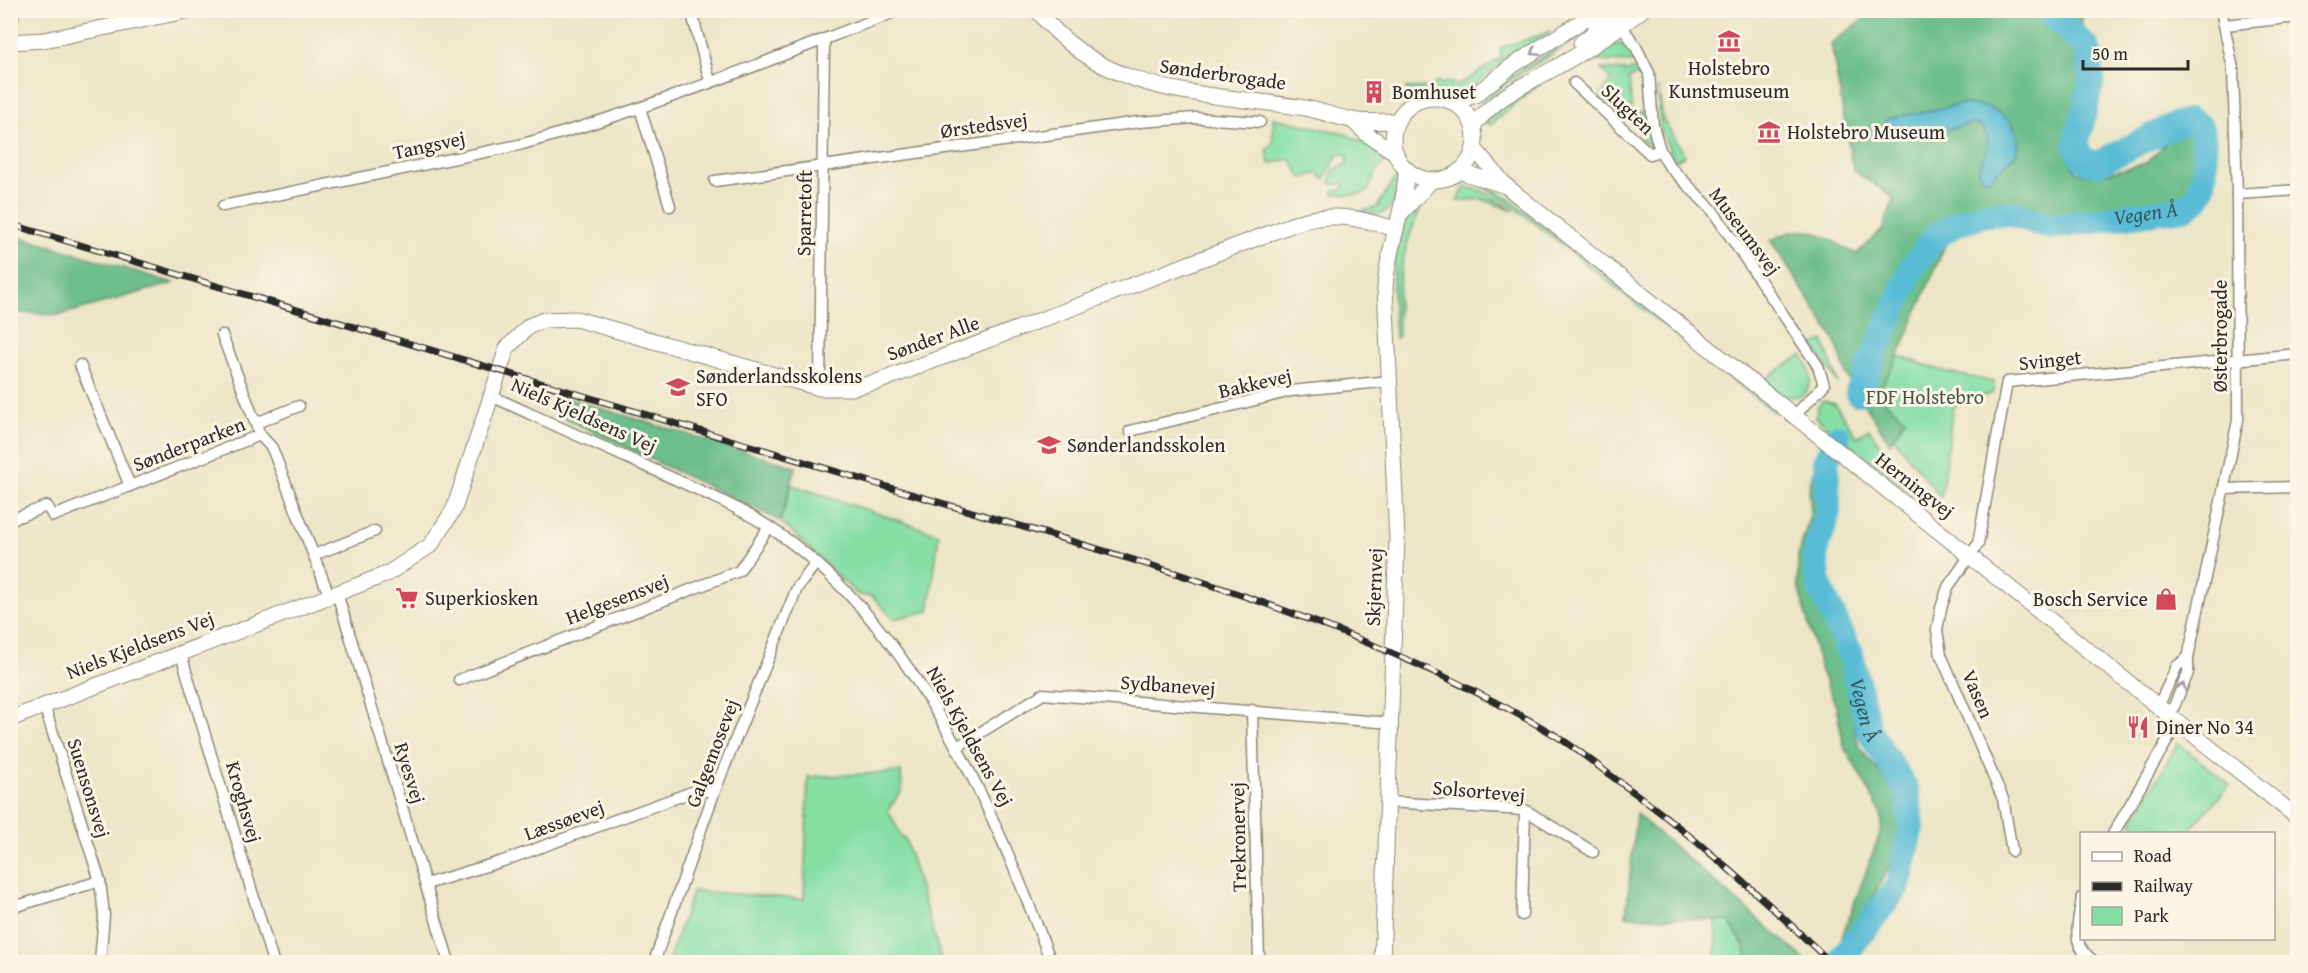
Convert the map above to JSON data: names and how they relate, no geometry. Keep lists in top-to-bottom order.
{
  "streets": {
    "street": [
      "Sønderbrogade",
      "Slugten",
      "Ørstedsvej",
      "Tangsvej",
      "Sparretoft",
      "Museumsvej",
      "Østerbrogade",
      "Sønder Alle",
      "Svinget",
      "Bakkevej",
      "Niels Kjeldsens Vej",
      "Sønderparken",
      "Herningvej",
      "Skjernvej",
      "Helgesensvej",
      "Sydbanevej",
      "Vasen",
      "Galgemosevej",
      "Ryesvej",
      "Suensonsvej",
      "Solsortevej",
      "Kroghsvej",
      "Læssøevej",
      "Trekronervej"
    ]
  },
  "crossings": [
    ["Sønderbrogade", "Herningvej"],
    ["Sønderbrogade", "Skjernvej"],
    ["Slugten", "Museumsvej"],
    ["Ørstedsvej", "Sparretoft"],
    ["Tangsvej", "Sparretoft"],
    ["Sparretoft", "Sønder Alle"],
    ["Museumsvej", "Herningvej"],
    ["Østerbrogade", "Svinget"],
    ["Østerbrogade", "Herningvej"],
    ["Sønder Alle", "Niels Kjeldsens Vej"],
    ["Sønder Alle", "Skjernvej"],
    ["Svinget", "Herningvej"],
    ["Svinget", "Vasen"],
    ["Bakkevej", "Skjernvej"],
    ["Niels Kjeldsens Vej", "Sønderparken"],
    ["Niels Kjeldsens Vej", "Helgesensvej"],
    ["Niels Kjeldsens Vej", "Sydbanevej"],
    ["Niels Kjeldsens Vej", "Galgemosevej"],
    ["Niels Kjeldsens Vej", "Ryesvej"],
    ["Niels Kjeldsens Vej", "Suensonsvej"],
    ["Niels Kjeldsens Vej", "Kroghsvej"],
    ["Sønderparken", "Ryesvej"],
    ["Herningvej", "Skjernvej"],
    ["Herningvej", "Vasen"],
    ["Skjernvej", "Sydbanevej"],
    ["Skjernvej", "Solsortevej"],
    ["Sydbanevej", "Trekronervej"],
    ["Galgemosevej", "Læssøevej"],
    ["Ryesvej", "Læssøevej"]
  ],
  "water": ["Vegen Å"],
  "parks": ["FDF Holstebro"],
  "places": {
    "museum": ["Holstebro Kunstmuseum", "Holstebro Museum"],
    "building": ["Bomhuset"],
    "school or university": ["Sønderlandsskolens SFO", "Sønderlandsskolen"],
    "supermarket": ["Superkiosken"],
    "shop": ["Bosch Service"],
    "restaurant": ["Diner No 34"]
  },
  "legend": ["Road", "Railway", "Park"],
  "scale_bar": "50 m"
}
